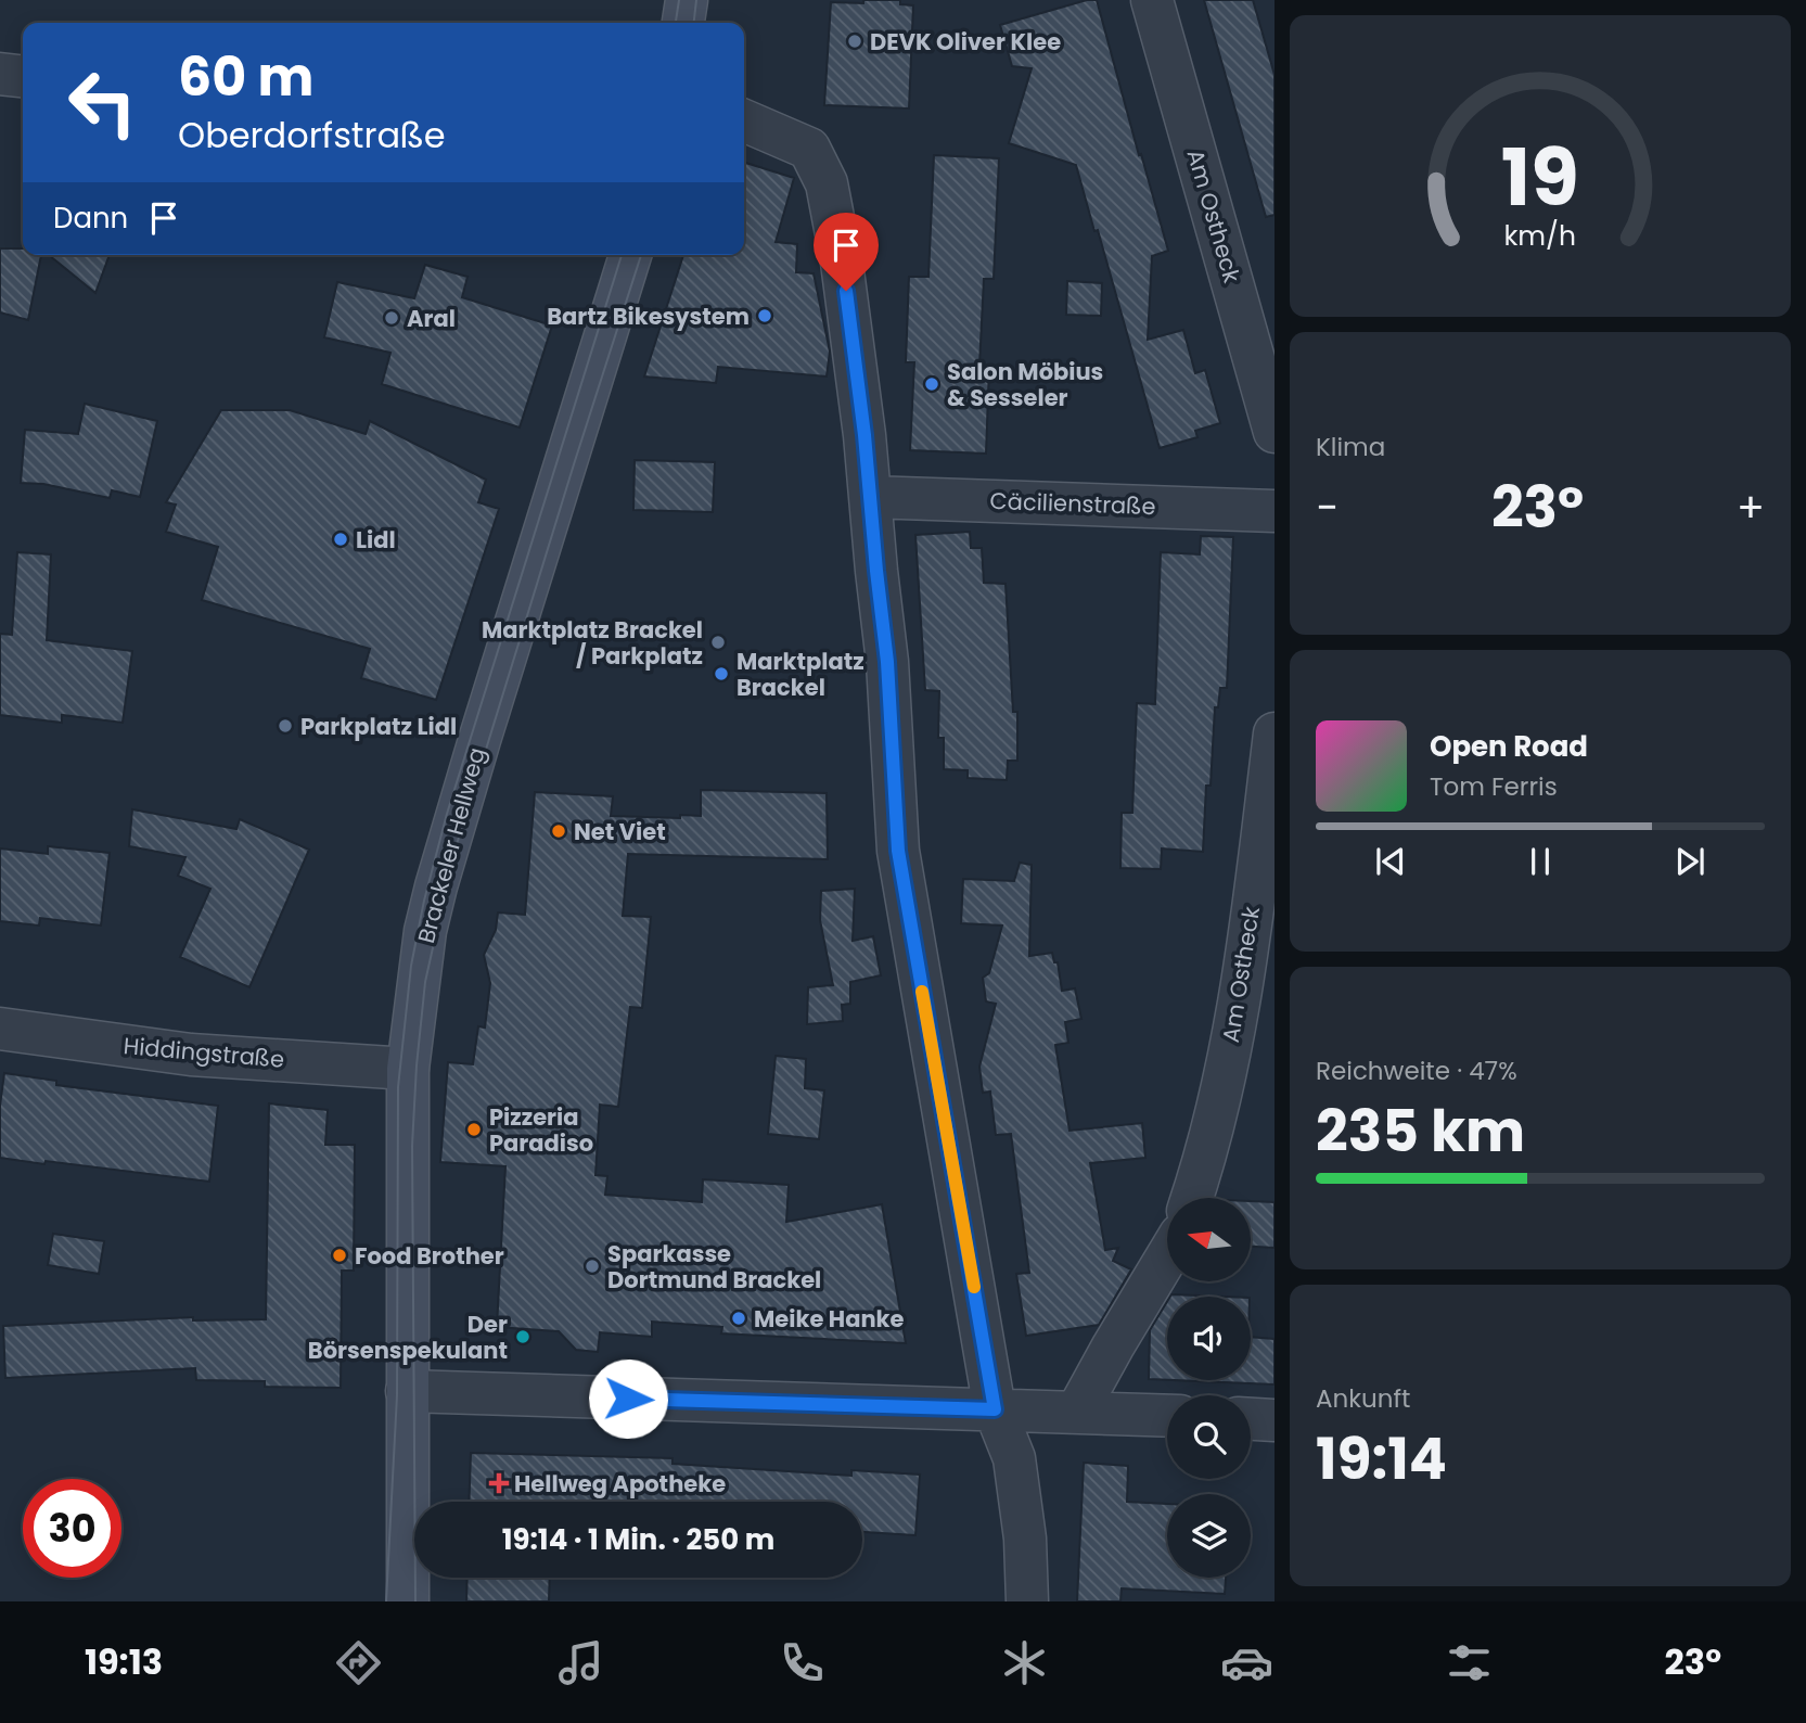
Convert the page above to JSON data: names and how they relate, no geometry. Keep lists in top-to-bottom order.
{
  "streets": {
    "main road": ["Brackeler Hellweg"],
    "street": ["Am Ostheck", "Cäcilienstraße", "Hiddingstraße"]
  },
  "crossings": [
    ["Brackeler Hellweg", "Hiddingstraße"]
  ],
  "places": {
    "other": [
      "DEVK Oliver Klee",
      "Bartz Bikesystem",
      "Aral",
      "Salon Möbius & Sesseler",
      "Lidl",
      "Marktplatz Brackel / Parkplatz",
      "Marktplatz Brackel",
      "Parkplatz Lidl",
      "Net Viet",
      "Pizzeria Paradiso",
      "Food Brother",
      "Sparkasse Dortmund Brackel",
      "Meike Hanke",
      "Der Börsenspekulant"
    ],
    "health": ["Hellweg Apotheke"]
  },
  "north": "left",
  "page": {
    "turn": ["60 m", "Oberdorfstraße"],
    "then": "Dann",
    "tile": [
      "Klima",
      ["Reichweite · 47%", "235 km"],
      ["Ankunft", "19:14"]
    ],
    "heat": ["−", "23°", "+"],
    "song": ["Open Road", "Tom Ferris"],
    "limit": "30",
    "trip": "19:14 · 1 Min. · 250 m",
    "tabs": ["19:13", "23°"],
    "gauge": ["19", "km/h"]
  }
}
